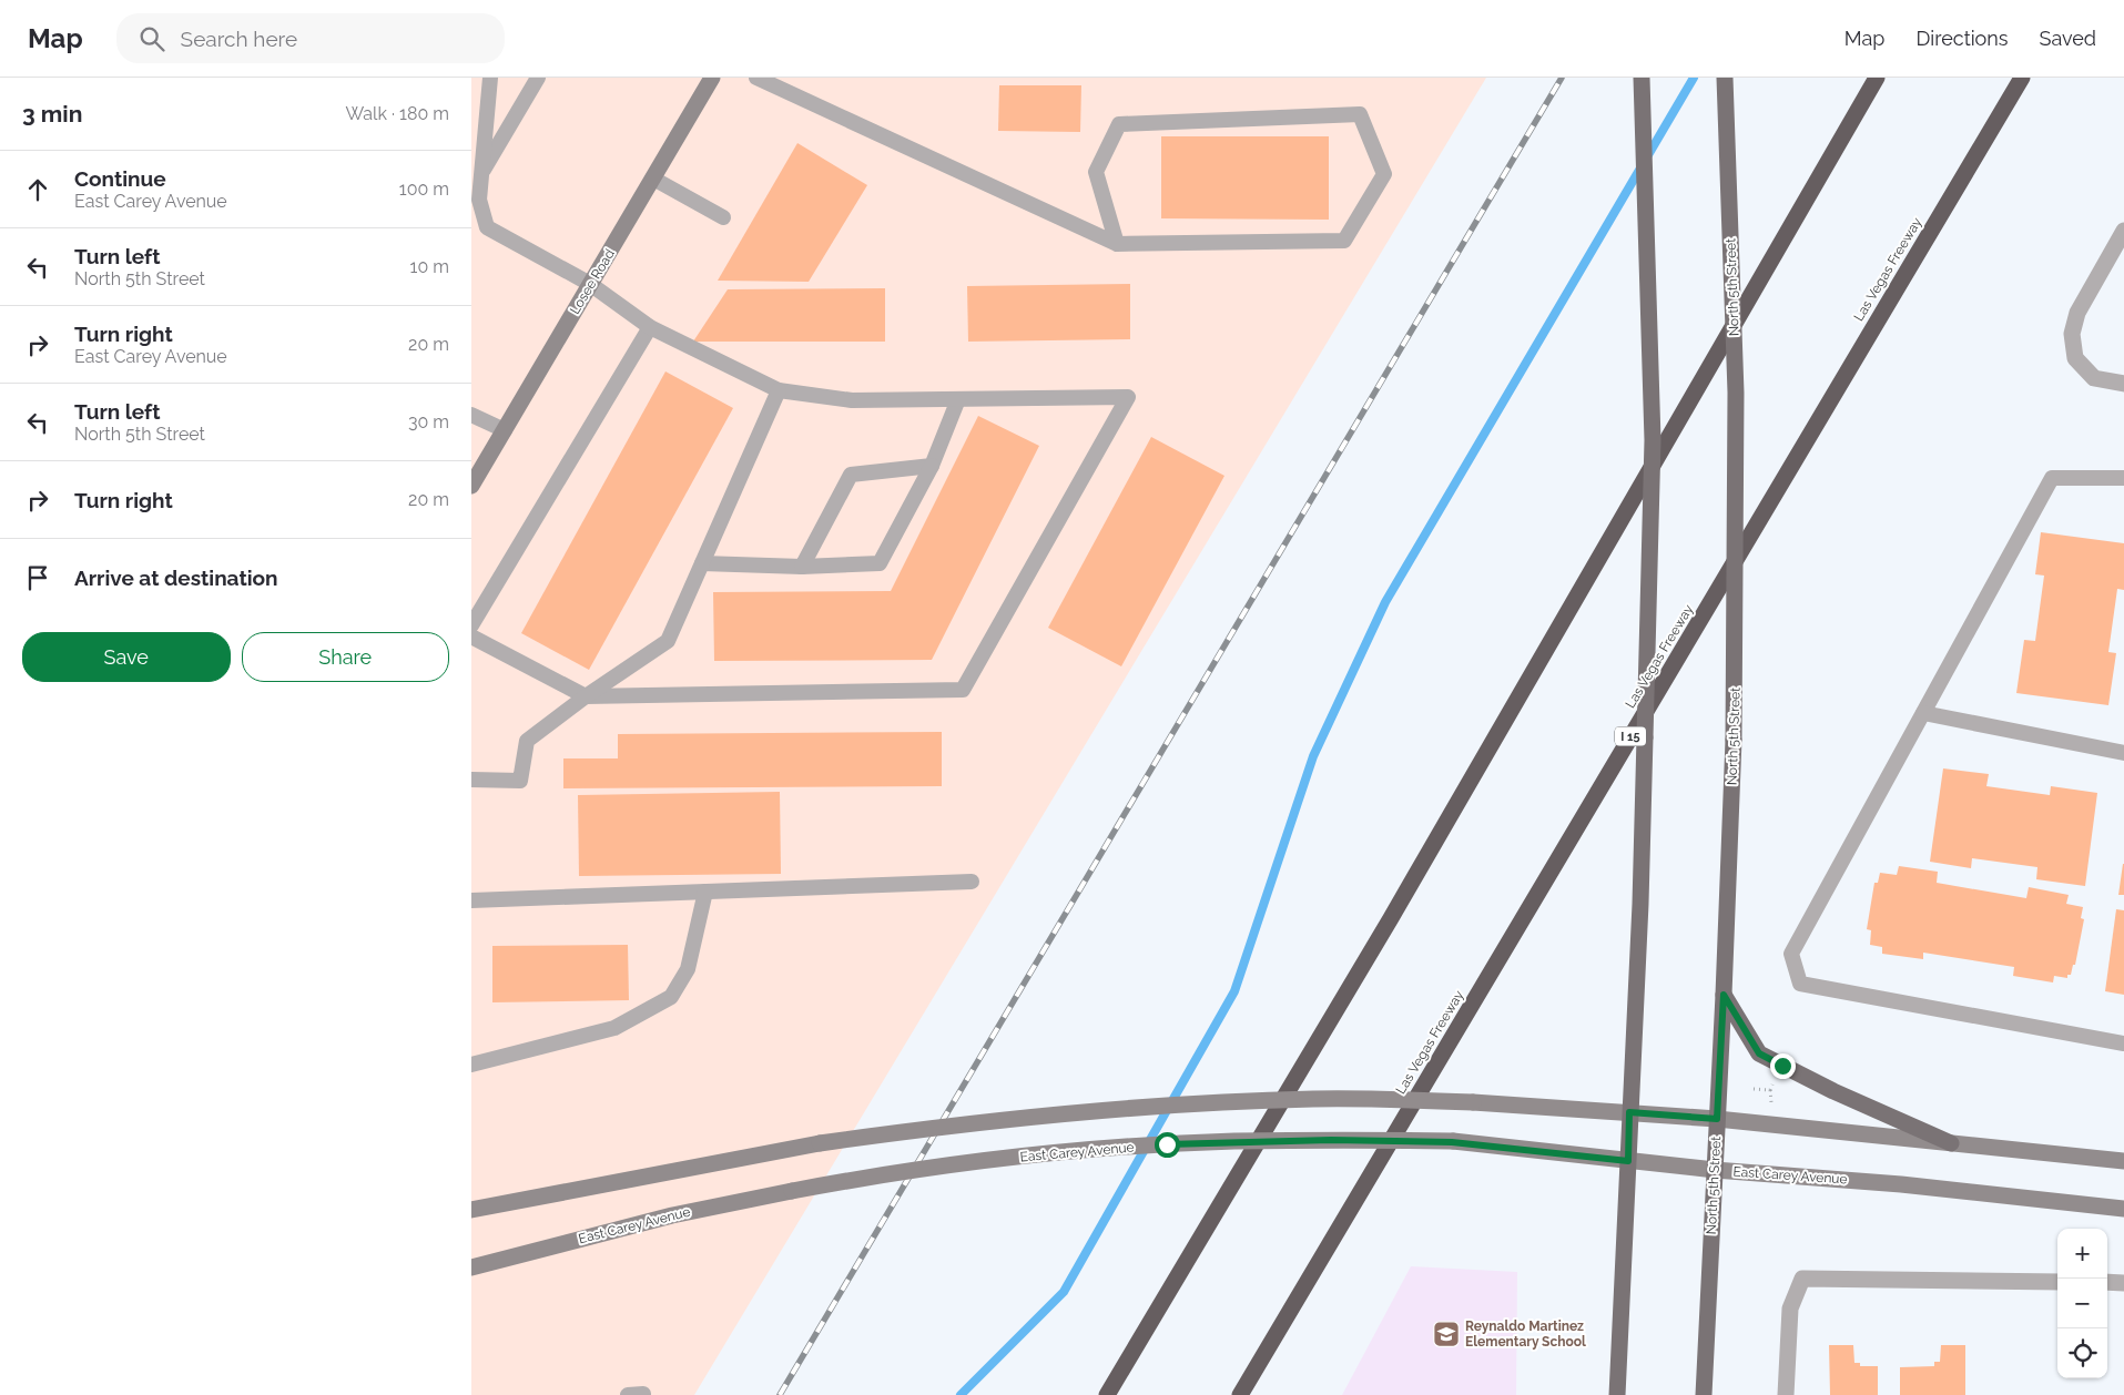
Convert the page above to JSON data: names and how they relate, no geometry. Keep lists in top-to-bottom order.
{
  "streets": {
    "highway": ["Las Vegas Freeway", "I 15"],
    "main road": ["Losee Road", "North 5th Street", "East Carey Avenue"]
  },
  "crossings": [
    ["North 5th Street", "East Carey Avenue"]
  ],
  "places": {
    "school or university": ["Reynaldo Martinez Elementary School"]
  },
  "page": {
    "header": "Map",
    "search": "Search here",
    "nav": ["Map", "Directions", "Saved"],
    "heading": ["3 min", "Walk · 180 m"],
    "list": [
      ["Continue", "East Carey Avenue", "100 m"],
      ["Turn left", "North 5th Street", "10 m"],
      ["Turn right", "East Carey Avenue", "20 m"],
      ["Turn left", "North 5th Street", "30 m"],
      ["Turn right", "20 m"],
      "Arrive at destination"
    ],
    "buttons": ["Save", "Share"],
    "map_buttons": ["+", "−"]
  }
}
